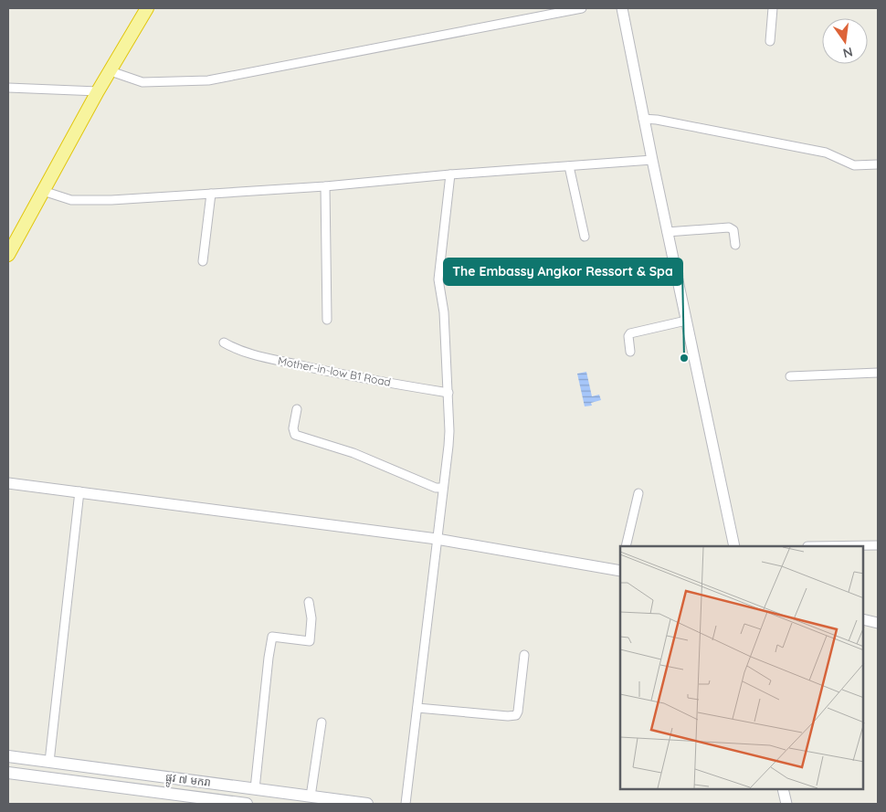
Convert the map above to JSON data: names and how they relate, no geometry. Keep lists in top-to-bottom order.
{
  "streets": {
    "main road": ["ផ្លូវ ៧ មករា"],
    "street": ["Mother-in-low B1 Road"]
  },
  "places": ["The Embassy Angkor Ressort & Spa"],
  "north": "bottom"
}
